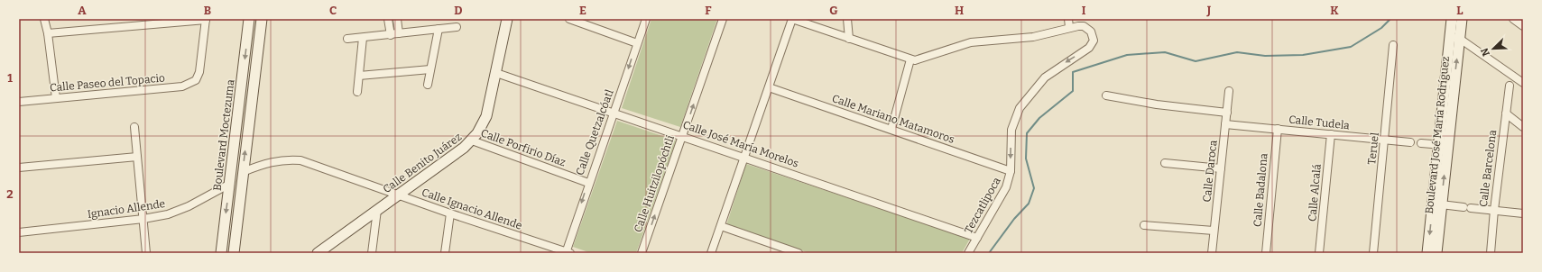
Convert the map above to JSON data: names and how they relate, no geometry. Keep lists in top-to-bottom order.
{
  "streets": {
    "street": [
      "Calle Paseo del Topacio",
      "Calle Mariano Matamoros",
      "Calle Tudela",
      "Calle Quetzalcóatl",
      "Boulevard Moctezuma",
      "Boulevard José María Rodríguez",
      "Calle José María Morelos",
      "Calle Porfirio Díaz",
      "Teruel",
      "Calle Benito Juárez",
      "Calle Barcelona",
      "Calle Daroca",
      "Calle Huitzilopóchtli",
      "Calle Badalona",
      "Calle Alcalá",
      "Tezcatlipoca",
      "Ignacio Allende",
      "Calle Ignacio Allende"
    ]
  },
  "crossings": [
    ["Calle Mariano Matamoros", "Tezcatlipoca"],
    ["Calle Tudela", "Teruel"],
    ["Calle Tudela", "Calle Daroca"],
    ["Calle Tudela", "Calle Badalona"],
    ["Calle Tudela", "Calle Alcalá"],
    ["Calle Quetzalcóatl", "Calle José María Morelos"],
    ["Calle Quetzalcóatl", "Calle Porfirio Díaz"],
    ["Calle Quetzalcóatl", "Calle Ignacio Allende"],
    ["Boulevard Moctezuma", "Ignacio Allende"],
    ["Calle José María Morelos", "Calle Benito Juárez"],
    ["Calle José María Morelos", "Calle Huitzilopóchtli"],
    ["Calle José María Morelos", "Tezcatlipoca"],
    ["Calle Porfirio Díaz", "Calle Benito Juárez"],
    ["Calle Benito Juárez", "Calle Ignacio Allende"]
  ],
  "one_way": ["Calle Quetzalcóatl"],
  "north": "bottom left",
  "grid": {
    "columns": [
      "A",
      "B",
      "C",
      "D",
      "E",
      "F",
      "G",
      "H",
      "I",
      "J",
      "K",
      "L"
    ],
    "rows": ["1", "2"]
  }
}
